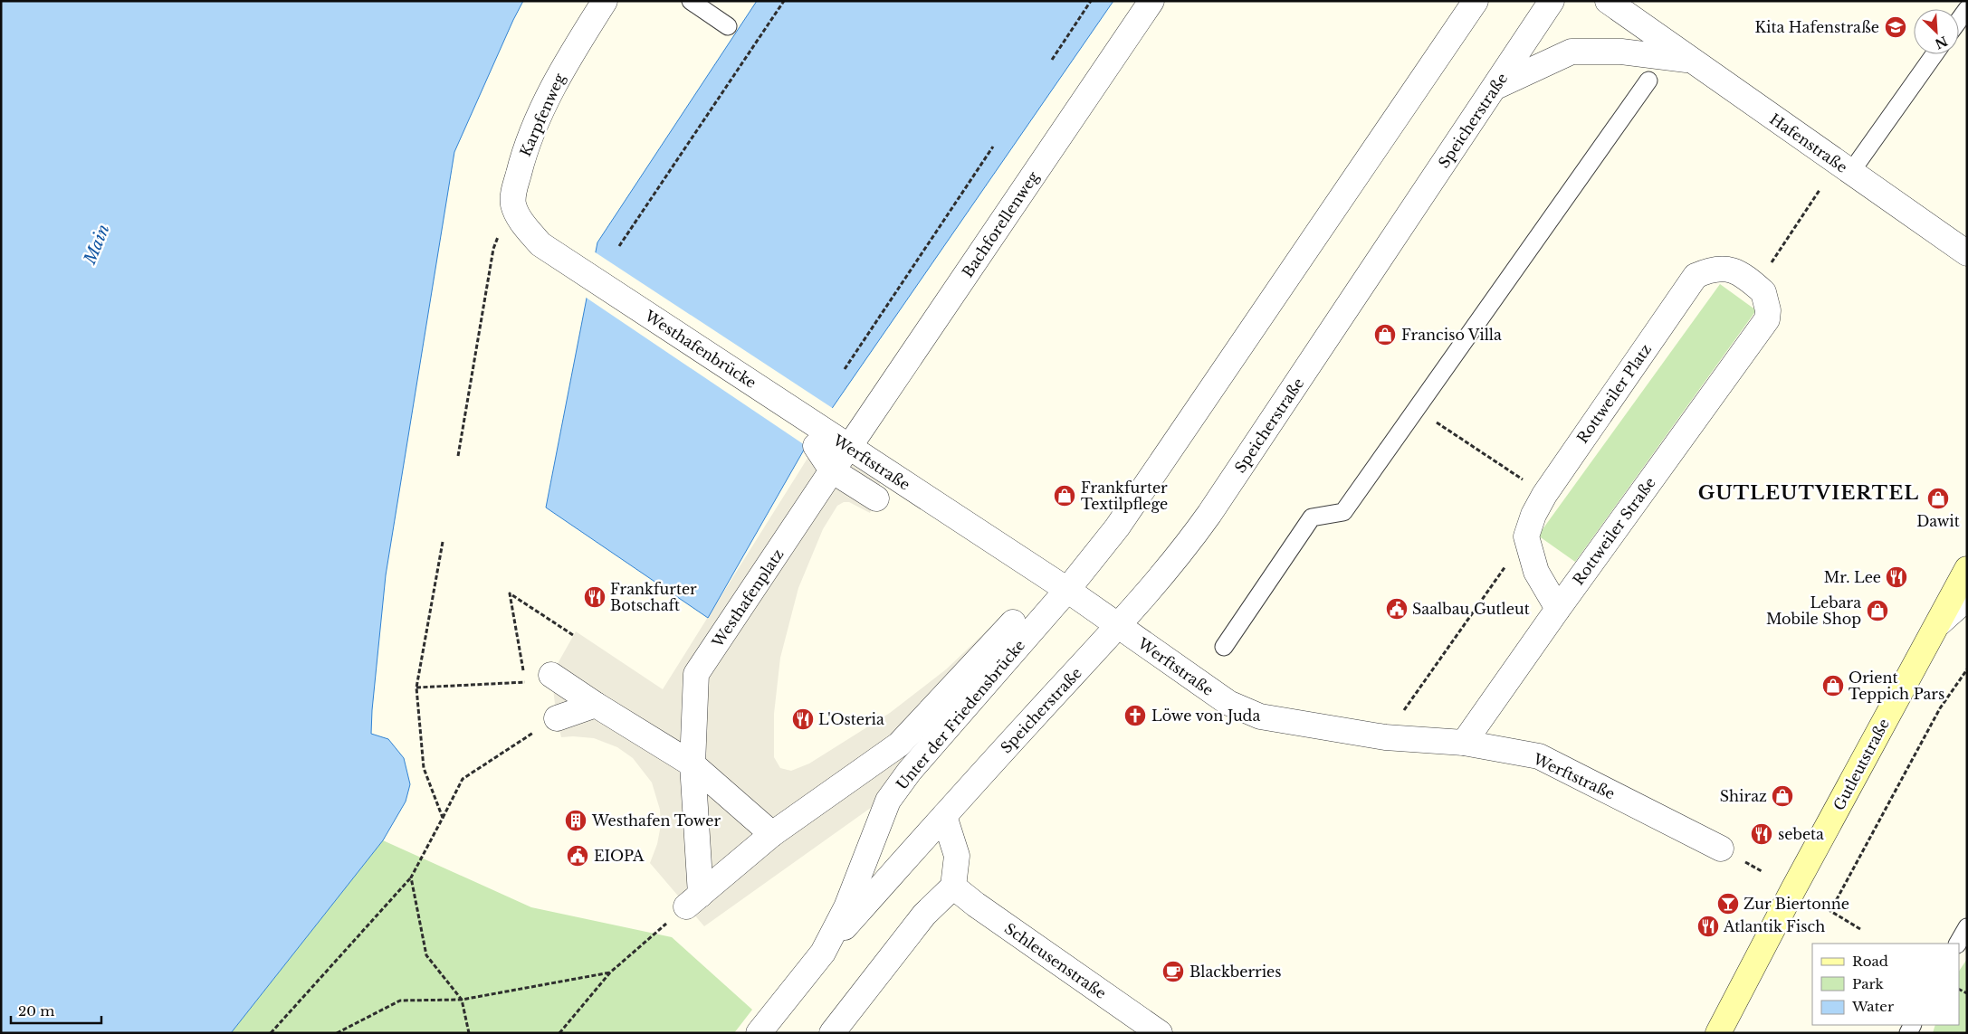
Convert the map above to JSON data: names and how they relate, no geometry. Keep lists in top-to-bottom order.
{
  "streets": {
    "main road": ["Gutleutstraße"],
    "street": [
      "Karpfenweg",
      "Speicherstraße",
      "Hafenstraße",
      "Bachforellenweg",
      "Westhafenbrücke",
      "Rottweiler Platz",
      "Werftstraße",
      "Rottweiler Straße",
      "Westhafenplatz",
      "Unter der Friedensbrücke",
      "Schleusenstraße"
    ]
  },
  "crossings": [
    ["Karpfenweg", "Westhafenbrücke"],
    ["Speicherstraße", "Hafenstraße"],
    ["Speicherstraße", "Werftstraße"],
    ["Speicherstraße", "Unter der Friedensbrücke"],
    ["Bachforellenweg", "Werftstraße"],
    ["Bachforellenweg", "Westhafenplatz"],
    ["Westhafenbrücke", "Werftstraße"],
    ["Rottweiler Platz", "Rottweiler Straße"],
    ["Werftstraße", "Rottweiler Straße"],
    ["Werftstraße", "Westhafenplatz"],
    ["Werftstraße", "Unter der Friedensbrücke"],
    ["Westhafenplatz", "Unter der Friedensbrücke"]
  ],
  "districts": ["GUTLEUTVIERTEL"],
  "water": ["Main"],
  "places": {
    "school or university": ["Kita Hafenstraße"],
    "shop": [
      "Franciso Villa",
      "Frankfurter Textilpflege",
      "Dawit",
      "Lebara Mobile Shop",
      "Orient Teppich Pars",
      "Shiraz"
    ],
    "restaurant": [
      "Mr. Lee",
      "Frankfurter Botschaft",
      "L'Osteria",
      "sebeta",
      "Atlantik Fisch"
    ],
    "public building": ["Saalbau Gutleut", "EIOPA"],
    "church": ["Löwe von Juda"],
    "building": ["Westhafen Tower"],
    "bar": ["Zur Biertonne"],
    "cafe": ["Blackberries"]
  },
  "legend": ["Road", "Park", "Water"],
  "scale_bar": "20 m",
  "north": "bottom right"
}
